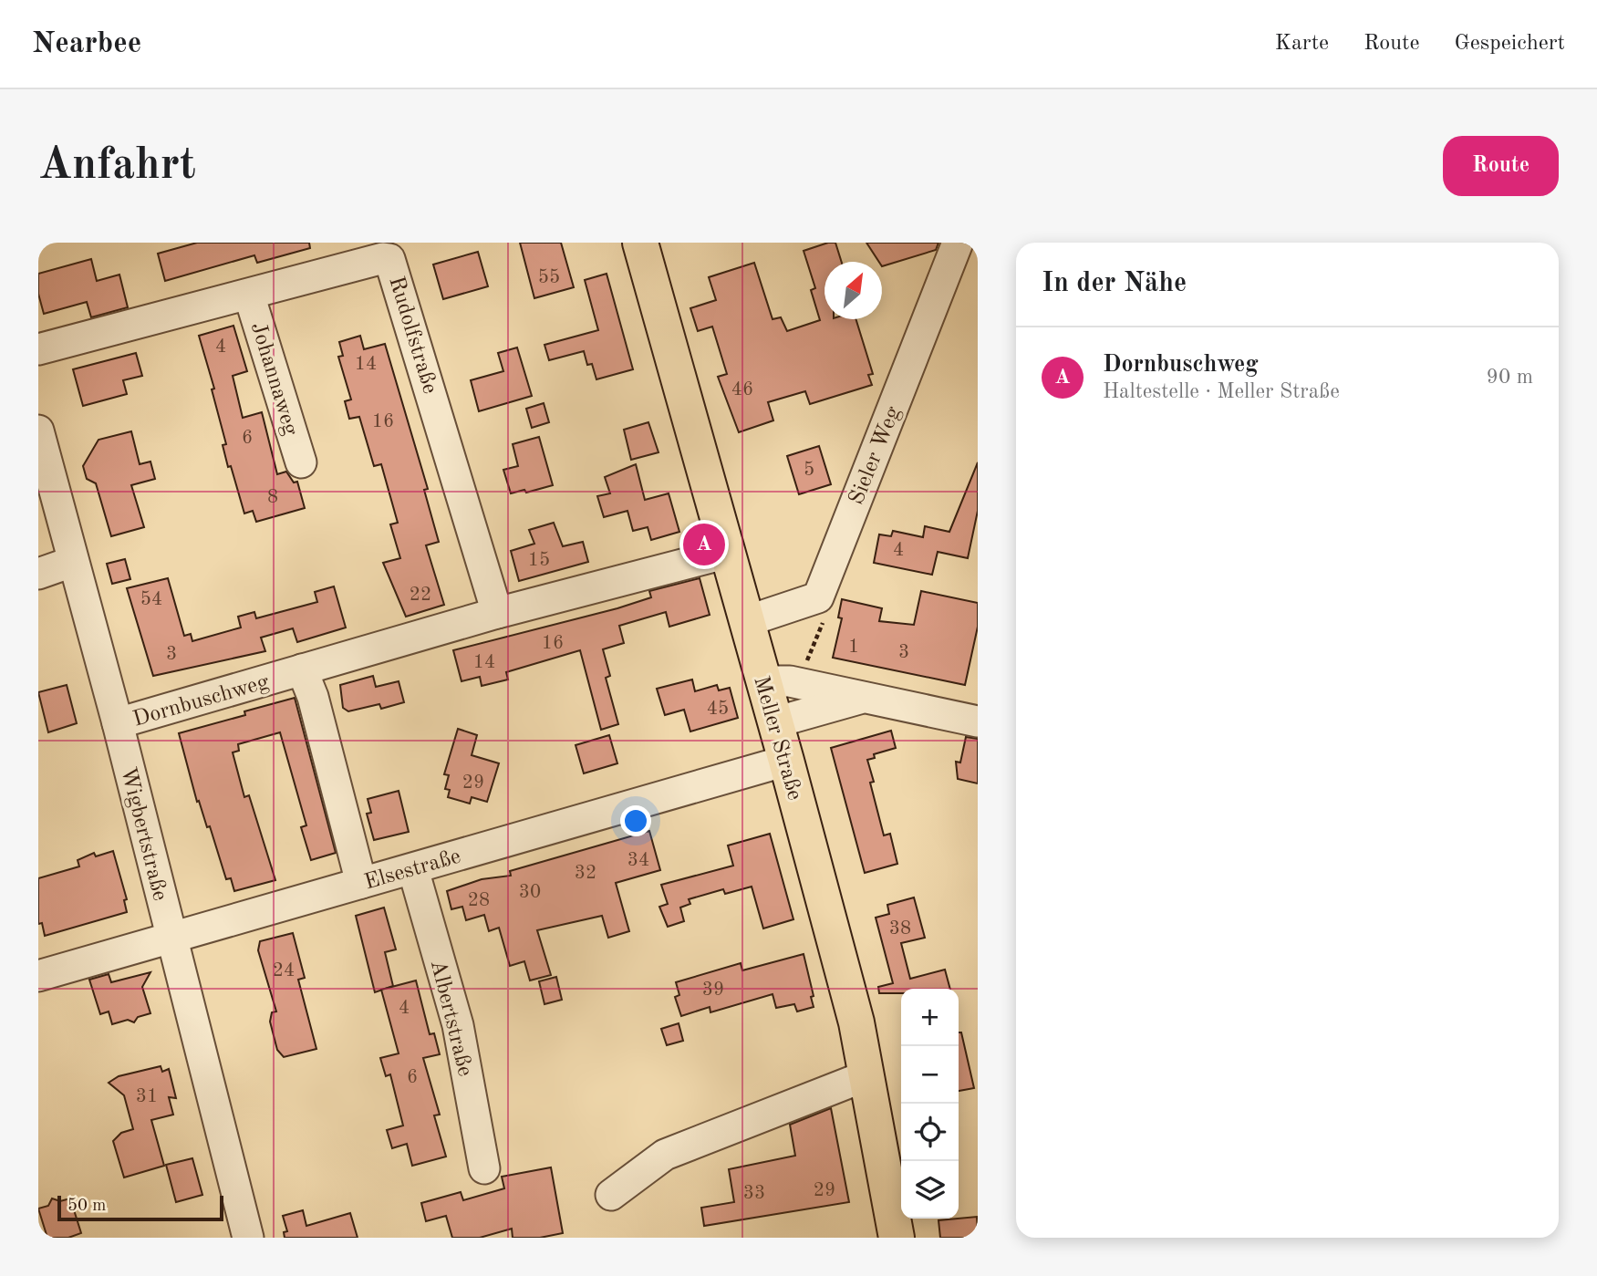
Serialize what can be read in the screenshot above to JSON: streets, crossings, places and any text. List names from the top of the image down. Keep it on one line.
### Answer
{"streets":{"main road":["Meller Straße"],"street":["Rudolfstraße","Johannaweg","Sieler Weg","Dornbuschweg","Wigbertstraße","Elsestraße","Albertstraße"]},"crossings":[["Rudolfstraße","Johannaweg"],["Rudolfstraße","Dornbuschweg"],["Dornbuschweg","Meller Straße"],["Dornbuschweg","Wigbertstraße"],["Meller Straße","Elsestraße"],["Wigbertstraße","Elsestraße"],["Elsestraße","Albertstraße"]],"house_numbers":["55","4","14","46","16","6","5","8","4","15","22","54","16","1","3","3","14","45","29","34","32","30","28","38","24","39","4","6","31","29","33"],"scale_bar":"50 m","north":"top right","page":{"header":"Nearbee","nav":["Karte","Route","Gespeichert"],"buttons":"Route","title":"Anfahrt","heading":"In der Nähe","list":[{"mark":"A","name":"Dornbuschweg","note":"Haltestelle · Meller Straße","value":"90 m"}],"pins":"A","map_buttons":["+","−"],"scale":"50 m"}}
